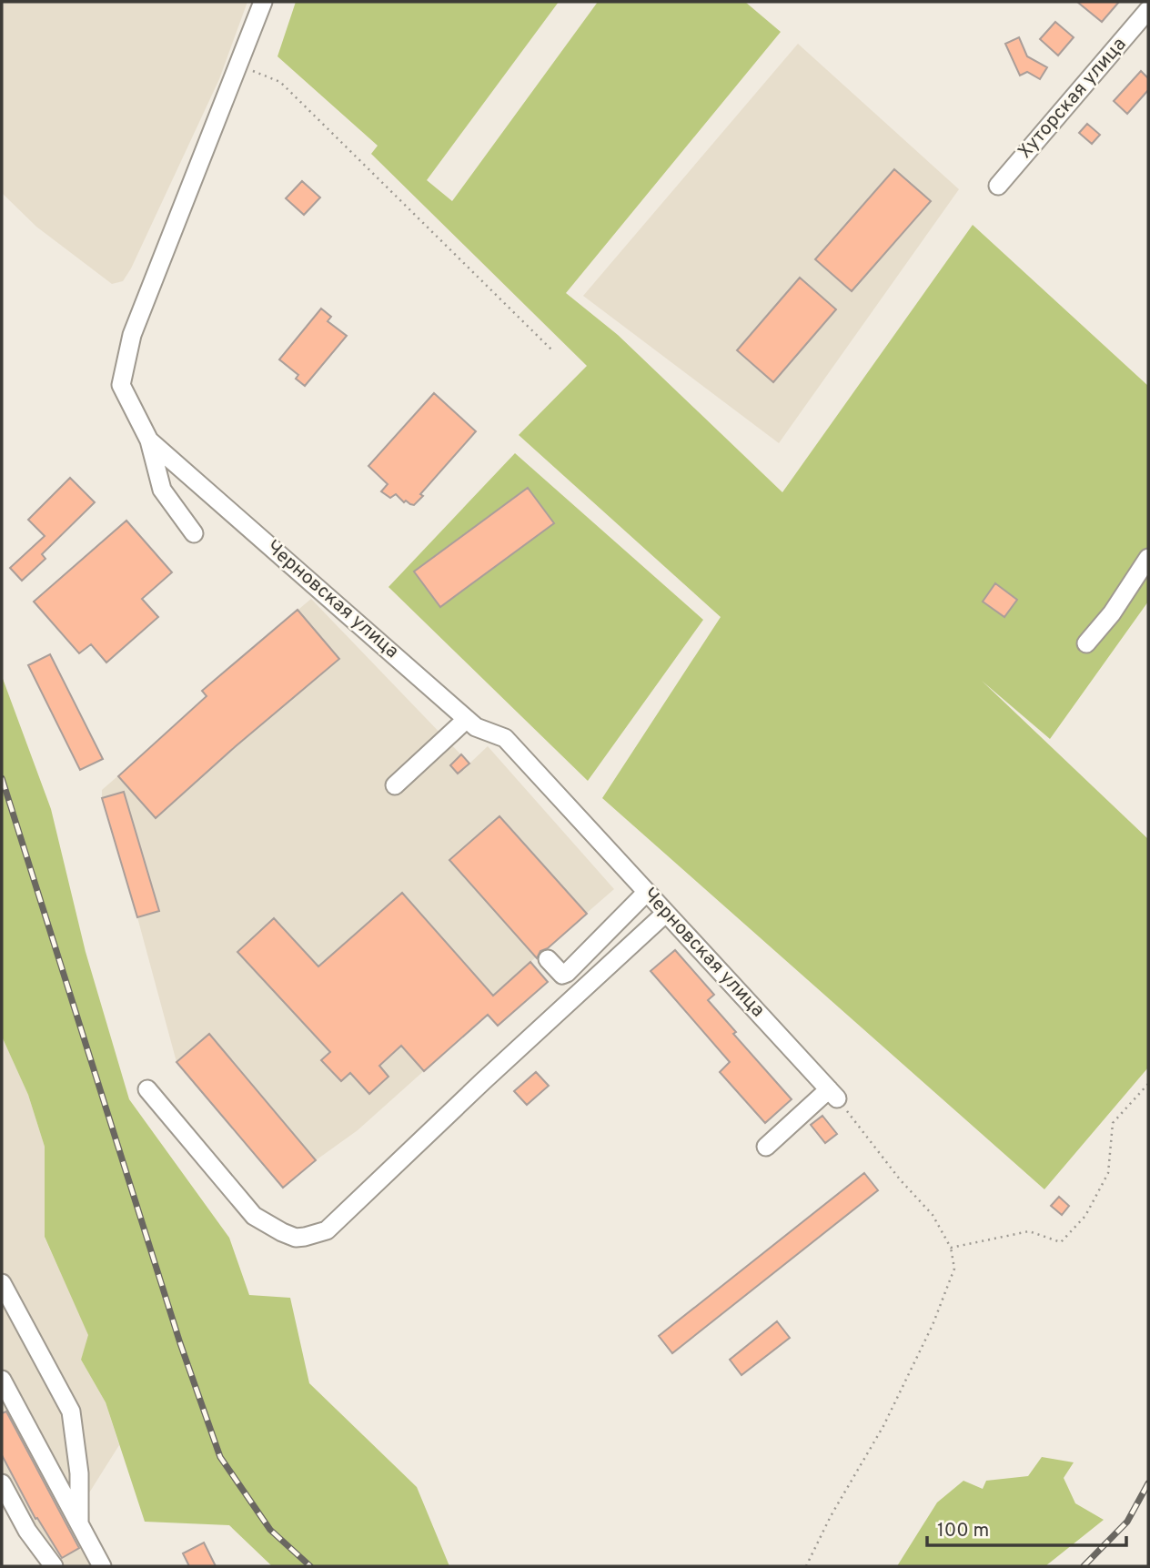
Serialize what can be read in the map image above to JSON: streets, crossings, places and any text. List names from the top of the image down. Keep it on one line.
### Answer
{"streets":{"street":["Хуторская улица","Черновская улица"]},"scale_bar":"100 m"}
